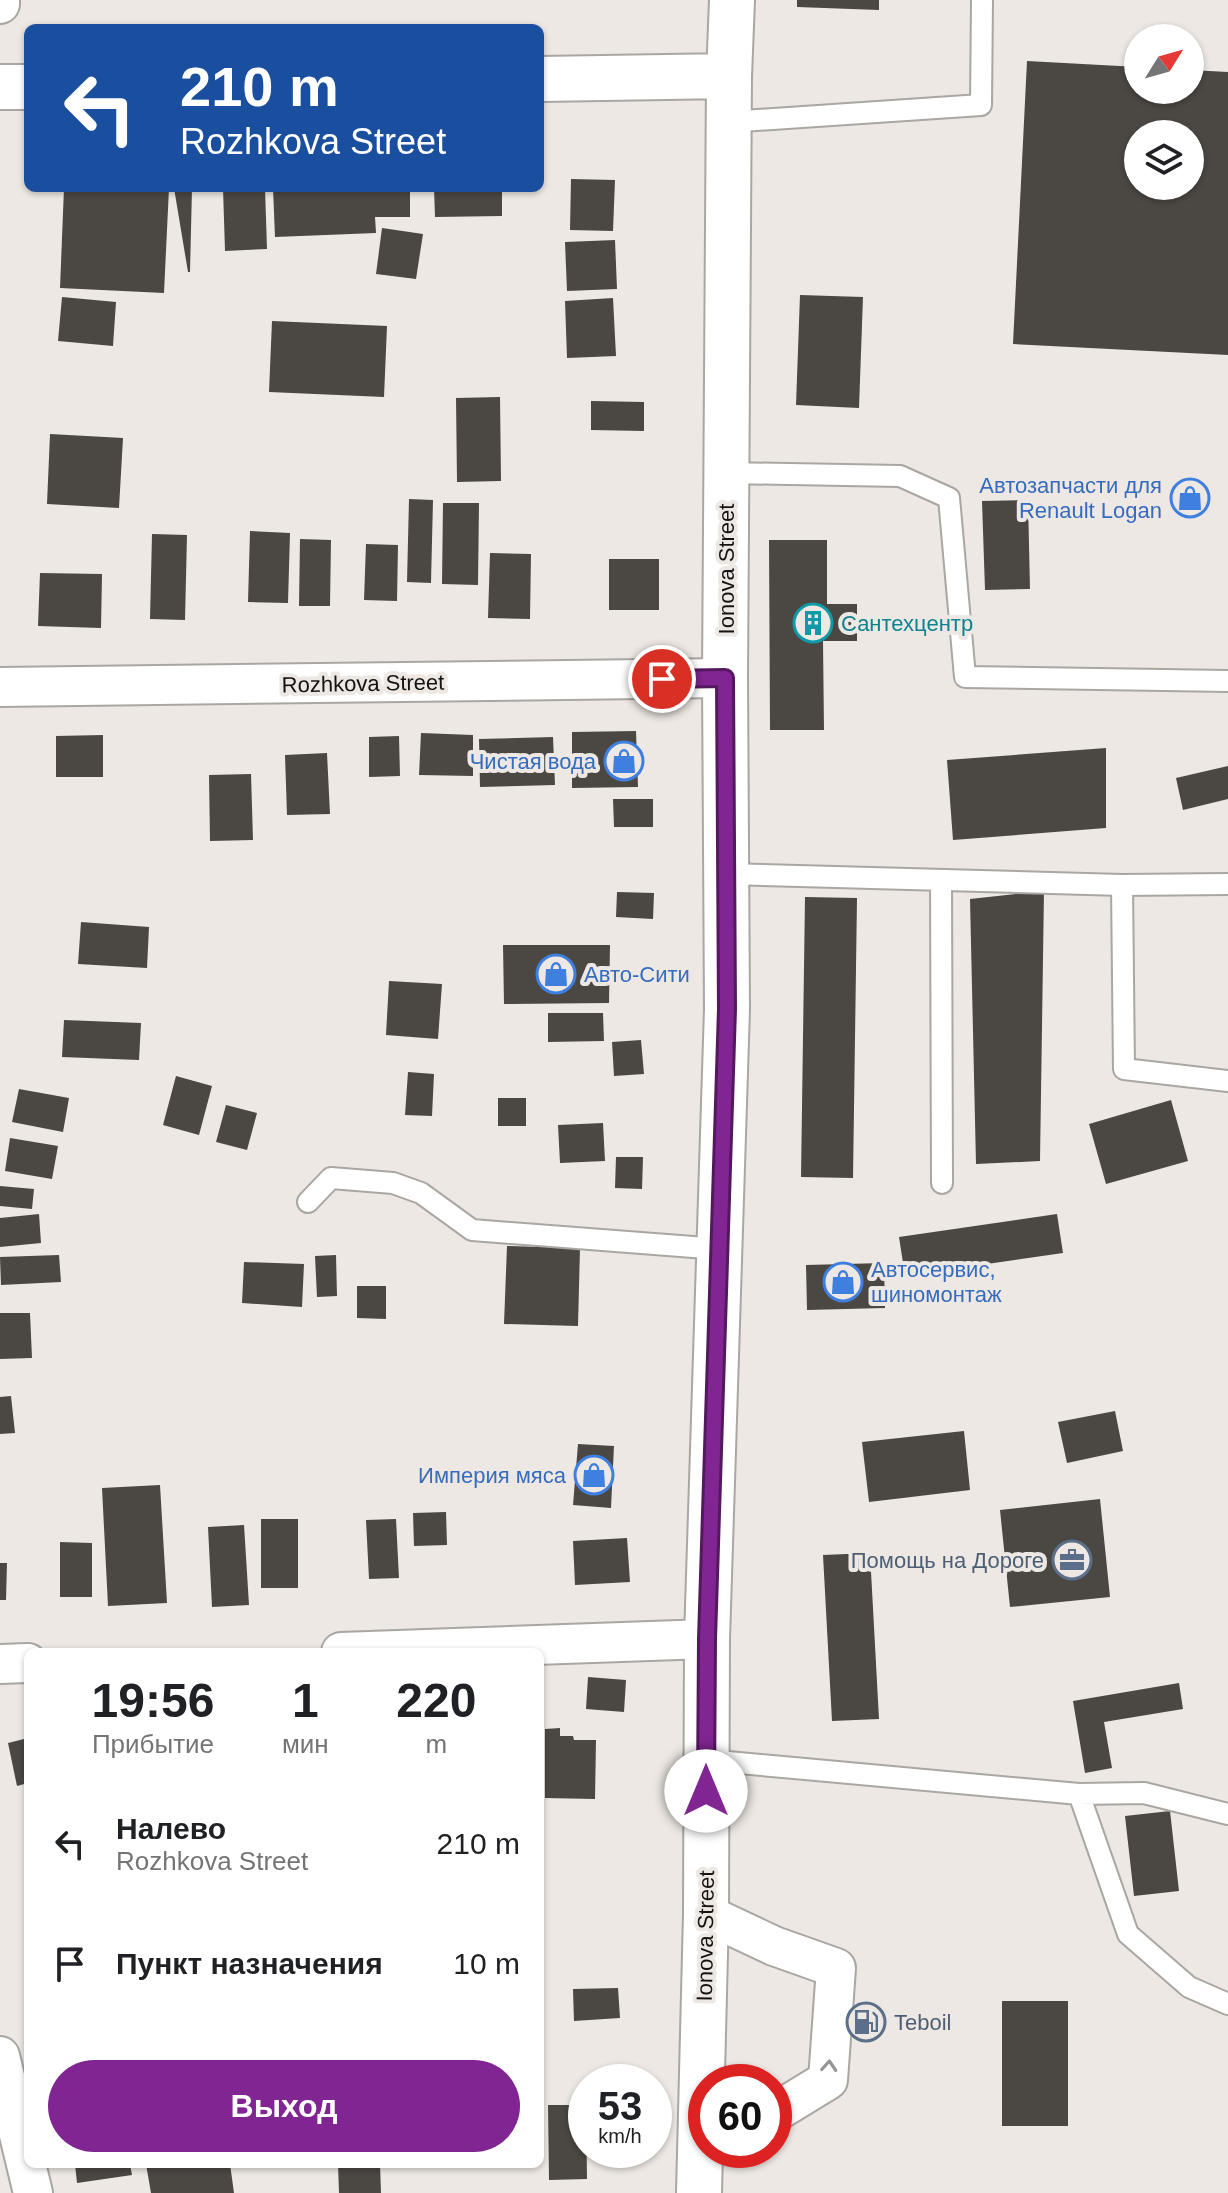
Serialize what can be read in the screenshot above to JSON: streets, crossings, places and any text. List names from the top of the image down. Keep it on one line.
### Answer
{"streets":{"main road":["Ionova Street"],"street":["Rozhkova Street"]},"crossings":[["Ionova Street","Rozhkova Street"]],"places":{"shop":["Автозапчасти для Renault Logan","Чистая вода","Авто-Сити","Автосервис, шиномонтаж","Империя мяса"],"building":["Сантехцентр"],"office":["Помощь на Дороге"],"fuel station":["Teboil"]},"north":"top right","page":{"turn":["210 m","Rozhkova Street"],"eta":["19:56","Прибытие","1","мин","220","m"],"list":[{"name":"Налево","note":"Rozhkova Street","value":"210 m"},{"name":"Пункт назначения","value":"10 m"}],"buttons":"Выход","speed":"53 km/h","limit":"60"}}
